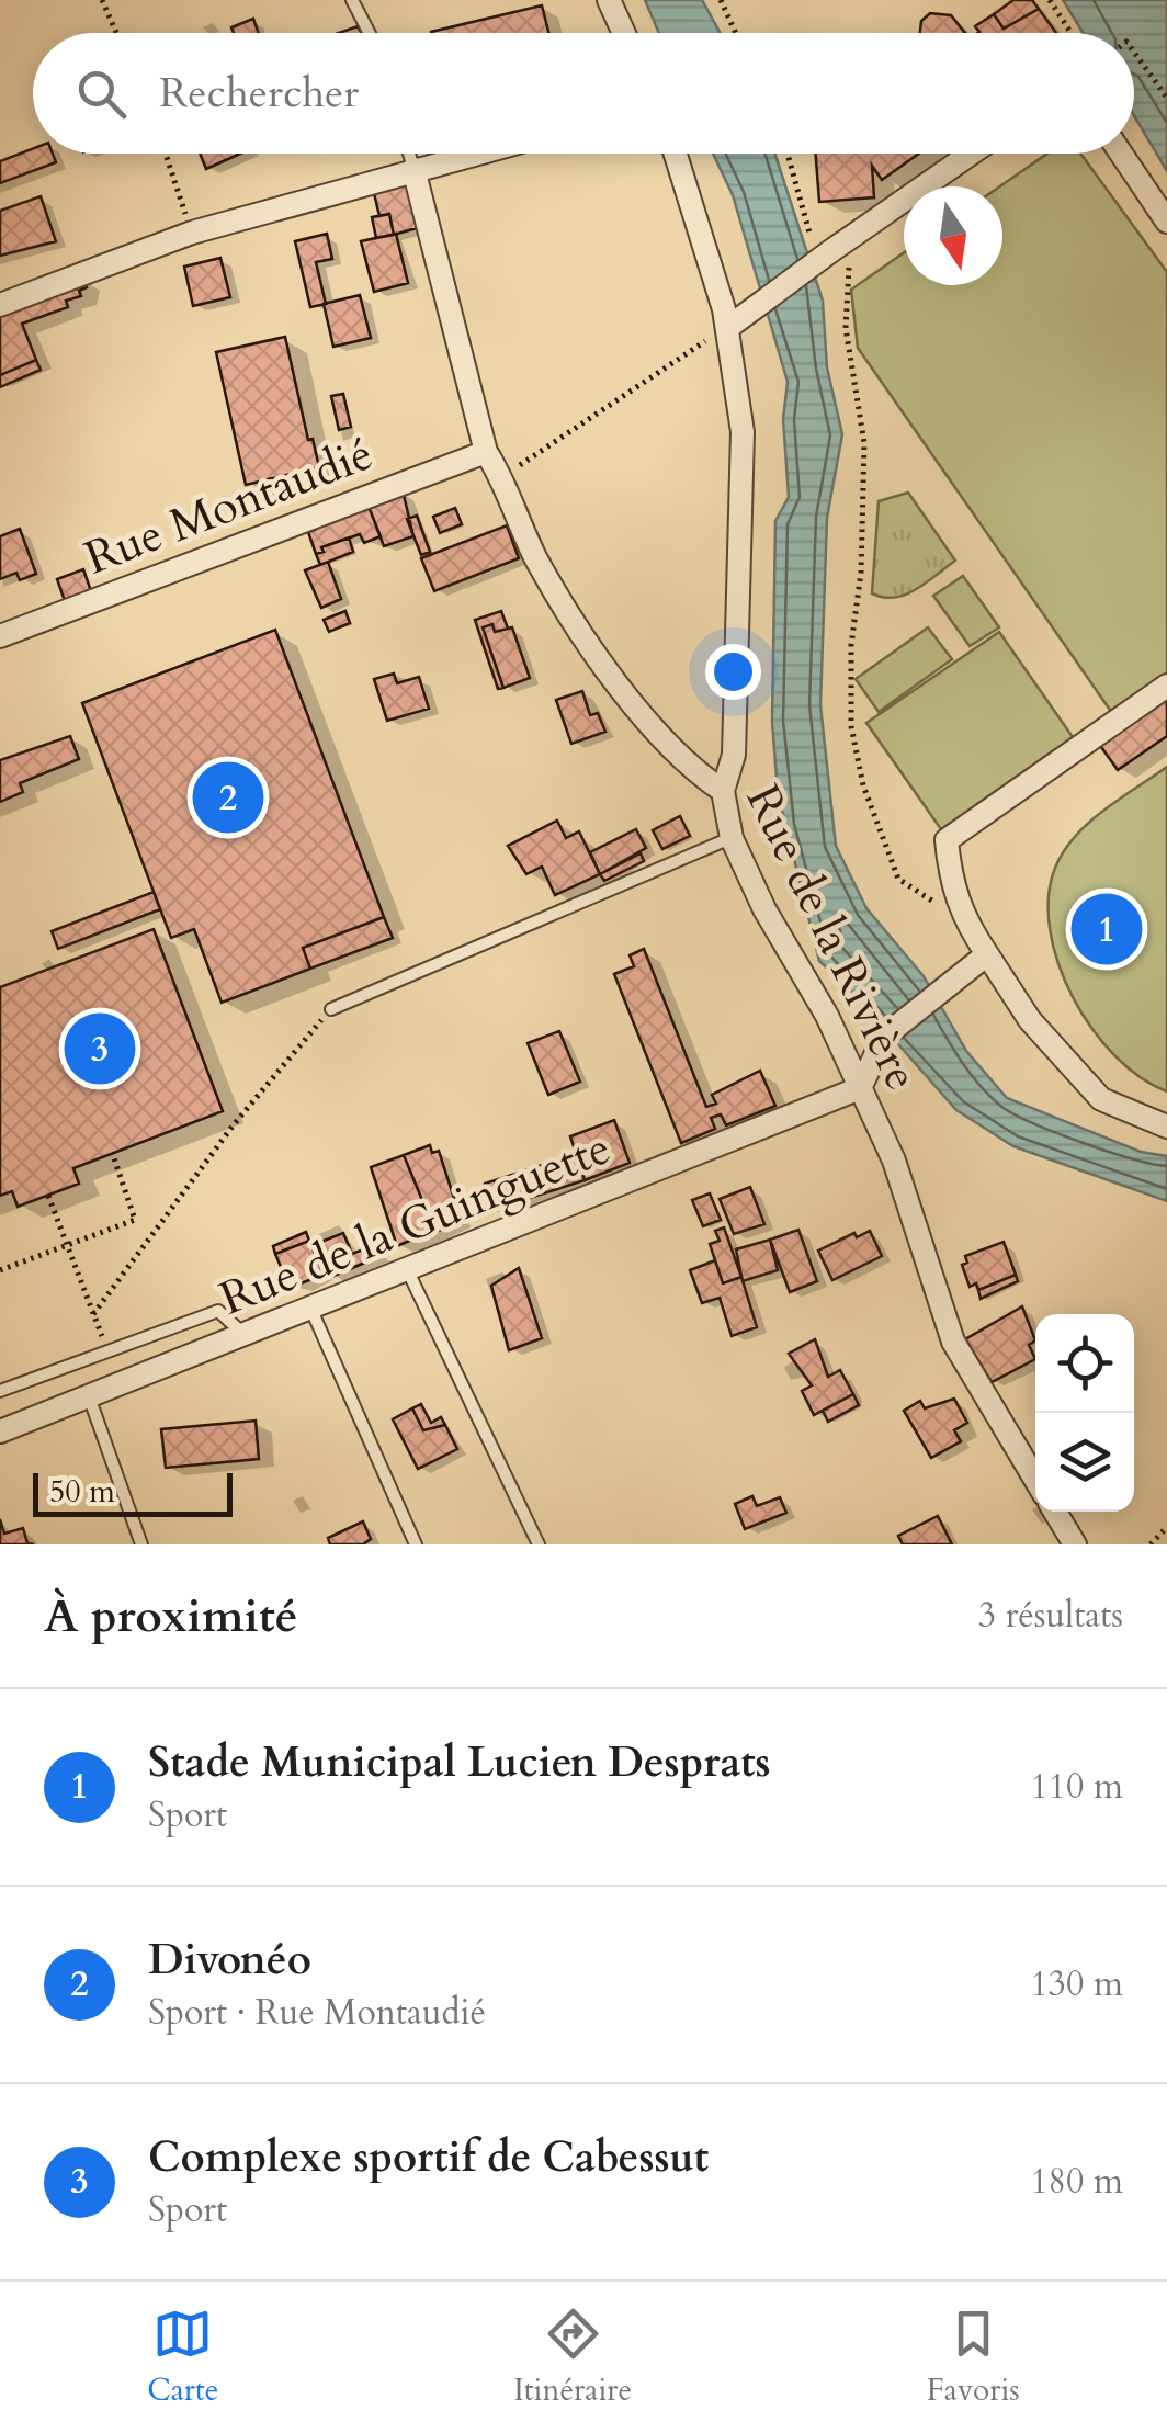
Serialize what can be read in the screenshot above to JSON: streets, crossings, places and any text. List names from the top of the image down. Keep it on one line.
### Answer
{"streets":{"street":["Rue Montaudié","Rue de la Rivière","Rue de la Guinguette"]},"crossings":[["Rue Montaudié","Rue de la Rivière"],["Rue de la Rivière","Rue de la Guinguette"]],"scale_bar":"50 m","north":"bottom","page":{"search":"Rechercher","pins":["2","1","3"],"scale":"50 m","heading":["À proximité","3 résultats"],"list":[{"mark":"1","name":"Stade Municipal Lucien Desprats","note":"Sport","value":"110 m"},{"mark":"2","name":"Divonéo","note":"Sport · Rue Montaudié","value":"130 m"},{"mark":"3","name":"Complexe sportif de Cabessut","note":"Sport","value":"180 m"}],"nav":["Carte","Itinéraire","Favoris"]}}
